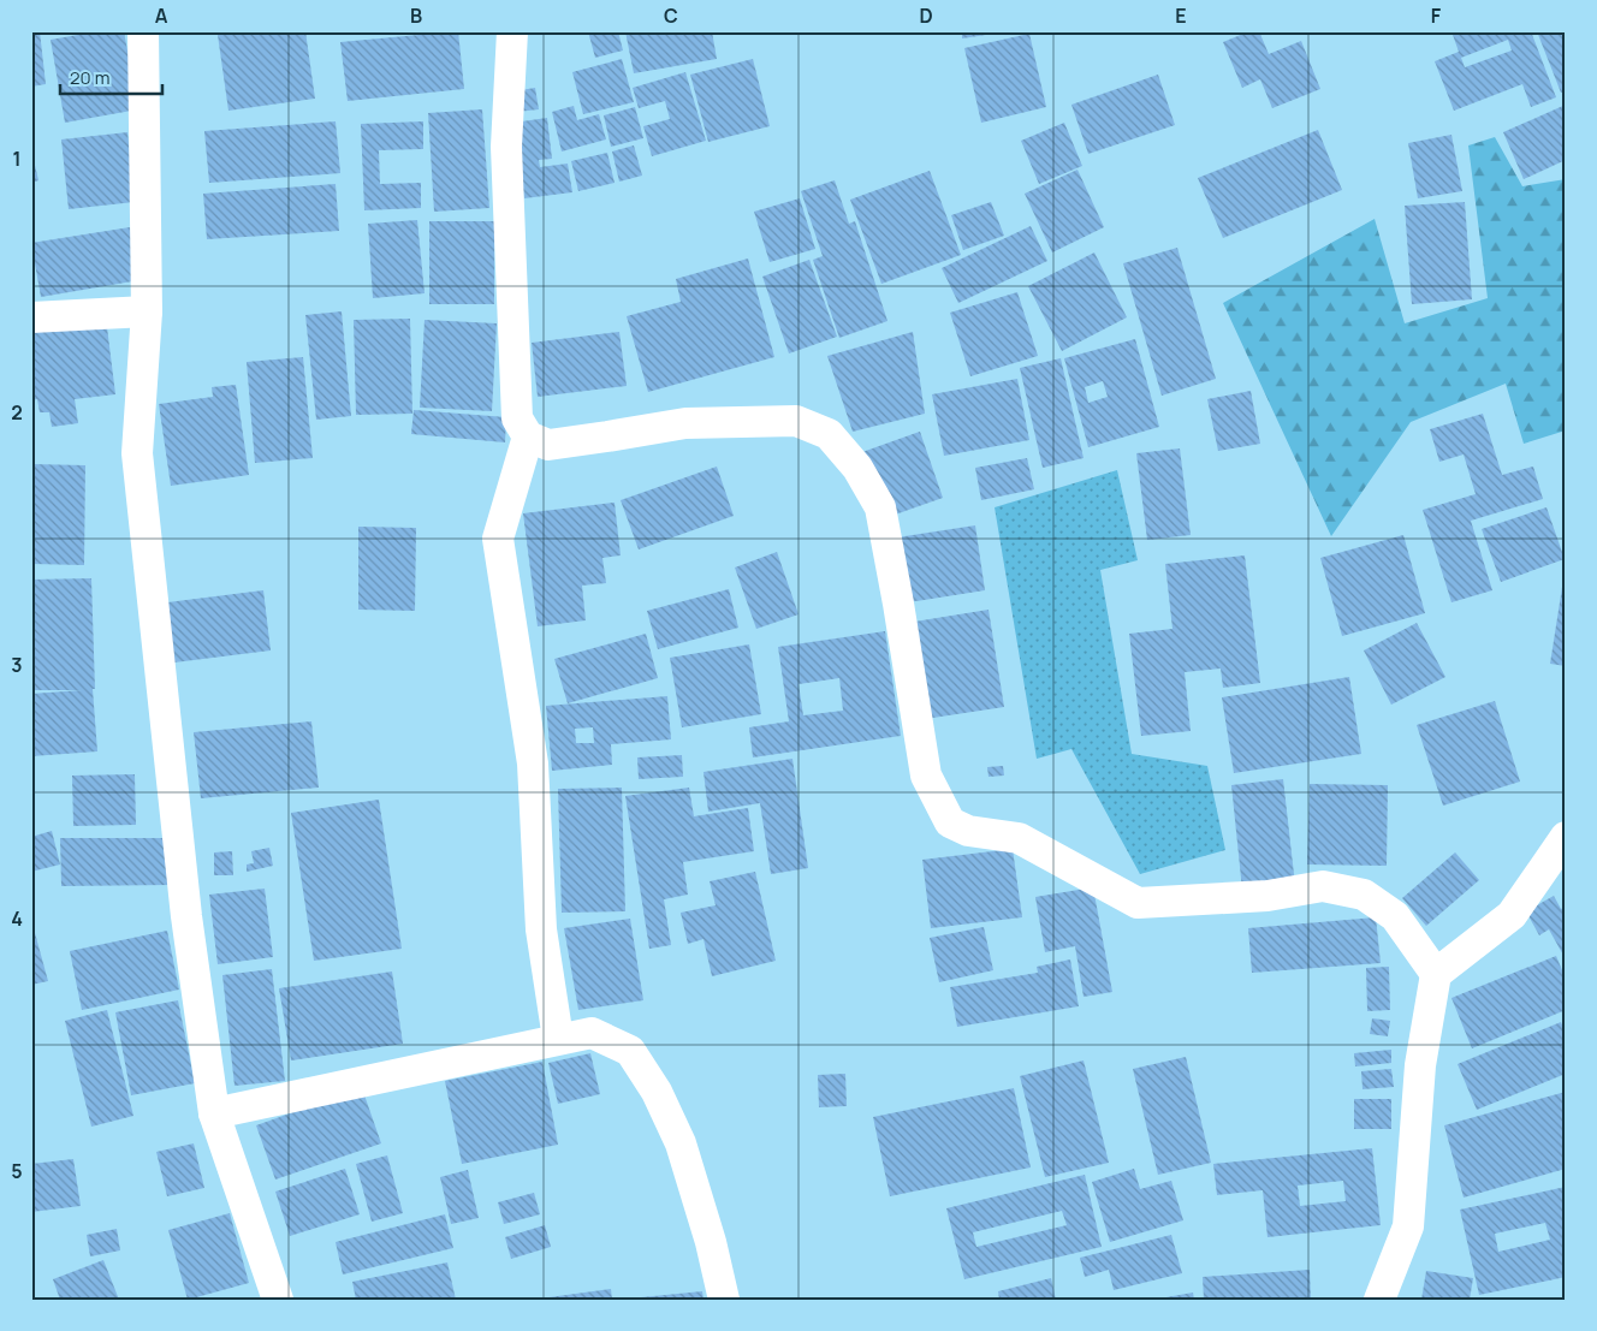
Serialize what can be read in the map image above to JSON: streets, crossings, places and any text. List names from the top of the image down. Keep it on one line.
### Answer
{"scale_bar":"20 m","grid":{"columns":["A","B","C","D","E","F"],"rows":["1","2","3","4","5"]}}
